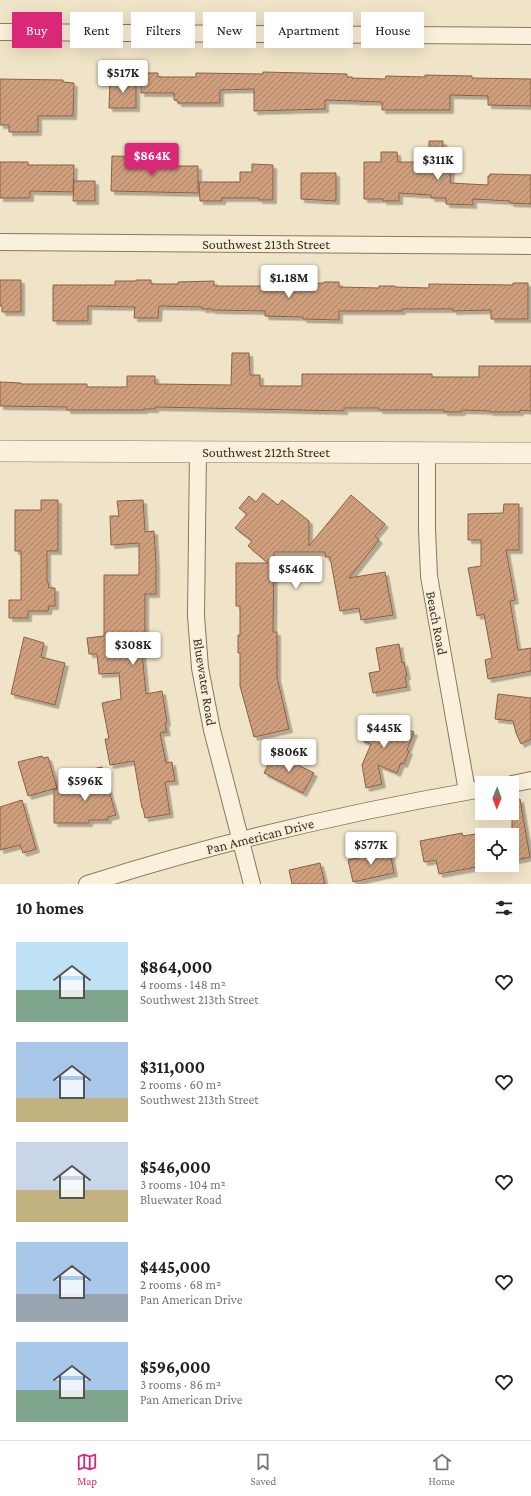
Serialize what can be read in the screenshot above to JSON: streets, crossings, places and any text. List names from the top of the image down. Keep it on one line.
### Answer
{"streets":{"street":["Southwest 213th Street","Southwest 212th Street","Beach Road","Bluewater Road","Pan American Drive"]},"crossings":[["Southwest 212th Street","Beach Road"],["Southwest 212th Street","Bluewater Road"],["Beach Road","Pan American Drive"],["Bluewater Road","Pan American Drive"]],"north":"bottom","page":{"chip":["Buy","Rent","Filters","New","Apartment","House"],"price":["$517K","$864K","$311K","$1.18M","$546K","$308K","$445K","$806K","$596K","$577K"],"heading":"10 homes","list":[{"name":"$864,000","note":"4 rooms · 148 m² · Southwest 213th Street"},{"name":"$311,000","note":"2 rooms · 60 m² · Southwest 213th Street"},{"name":"$546,000","note":"3 rooms · 104 m² · Bluewater Road"},{"name":"$445,000","note":"2 rooms · 68 m² · Pan American Drive"},{"name":"$596,000","note":"3 rooms · 86 m² · Pan American Drive"}],"tabs":["Map","Saved","Home"]}}
